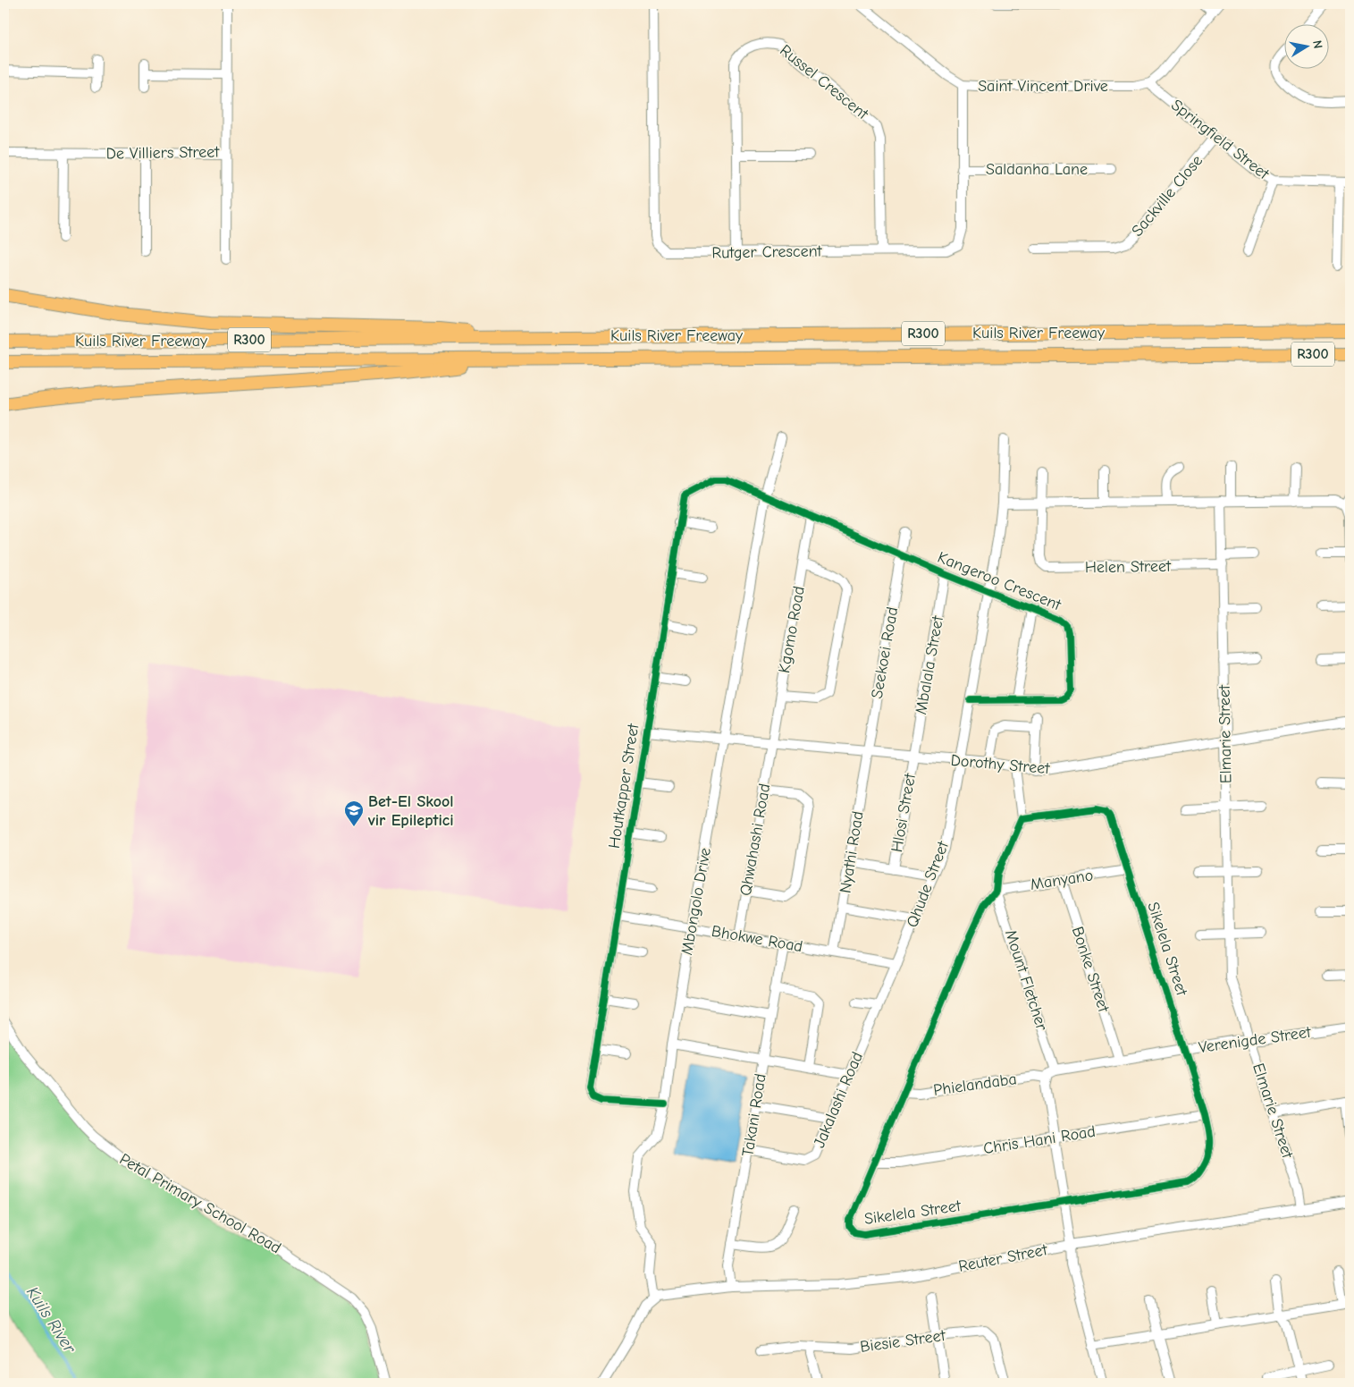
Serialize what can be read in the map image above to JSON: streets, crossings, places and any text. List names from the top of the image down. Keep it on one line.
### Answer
{"streets":{"highway":["Kuils River Freeway","R300"],"street":["Russel Crescent","Saint Vincent Drive","Springfield Street","De Villiers Street","Saldanha Lane","Sackville Close","Rutger Crescent","Helen Street","Kangeroo Crescent","Kgomo Road","Seekoei Road","Mbalala Street","Elmarie Street","Dorothy Street","Houtkapper Street","Hlosi Street","Qhwahashi Road","Nyathi Road","Manyano","Qhude Street","Mbongolo Drive","Bhokwe Road","Sikelela Street","Bonke Street","Mount Fletcher","Verenigde Street","Phielandaba","Jakalashi Road","Takani Road","Chris Hani Road","Petal Primary School Road","Reuter Street","Biesie Street"]},"crossings":[["Russel Crescent","Rutger Crescent"],["Saint Vincent Drive","Springfield Street"],["Saint Vincent Drive","Rutger Crescent"],["Springfield Street","Sackville Close"],["Saldanha Lane","Rutger Crescent"],["Helen Street","Elmarie Street"],["Kangeroo Crescent","Kgomo Road"],["Kangeroo Crescent","Seekoei Road"],["Kangeroo Crescent","Mbalala Street"],["Kangeroo Crescent","Houtkapper Street"],["Kangeroo Crescent","Qhude Street"],["Kangeroo Crescent","Mbongolo Drive"],["Kgomo Road","Dorothy Street"],["Kgomo Road","Qhwahashi Road"],["Seekoei Road","Dorothy Street"],["Seekoei Road","Nyathi Road"],["Mbalala Street","Dorothy Street"],["Mbalala Street","Hlosi Street"],["Elmarie Street","Dorothy Street"],["Elmarie Street","Verenigde Street"],["Elmarie Street","Reuter Street"],["Dorothy Street","Houtkapper Street"],["Dorothy Street","Hlosi Street"],["Dorothy Street","Qhwahashi Road"],["Dorothy Street","Nyathi Road"],["Dorothy Street","Qhude Street"],["Dorothy Street","Mbongolo Drive"],["Houtkapper Street","Mbongolo Drive"],["Houtkapper Street","Bhokwe Road"],["Qhwahashi Road","Bhokwe Road"],["Nyathi Road","Bhokwe Road"],["Manyano","Sikelela Street"],["Manyano","Bonke Street"],["Manyano","Mount Fletcher"],["Qhude Street","Bhokwe Road"],["Qhude Street","Jakalashi Road"],["Mbongolo Drive","Bhokwe Road"],["Mbongolo Drive","Reuter Street"],["Bhokwe Road","Jakalashi Road"],["Bhokwe Road","Takani Road"],["Sikelela Street","Mount Fletcher"],["Sikelela Street","Verenigde Street"],["Sikelela Street","Phielandaba"],["Sikelela Street","Chris Hani Road"],["Bonke Street","Verenigde Street"],["Mount Fletcher","Verenigde Street"],["Jakalashi Road","Takani Road"],["Takani Road","Reuter Street"]],"water":["Kuils River"],"places":{"school or university":["Bet-El Skool vir Epileptici"]},"north":"right"}
